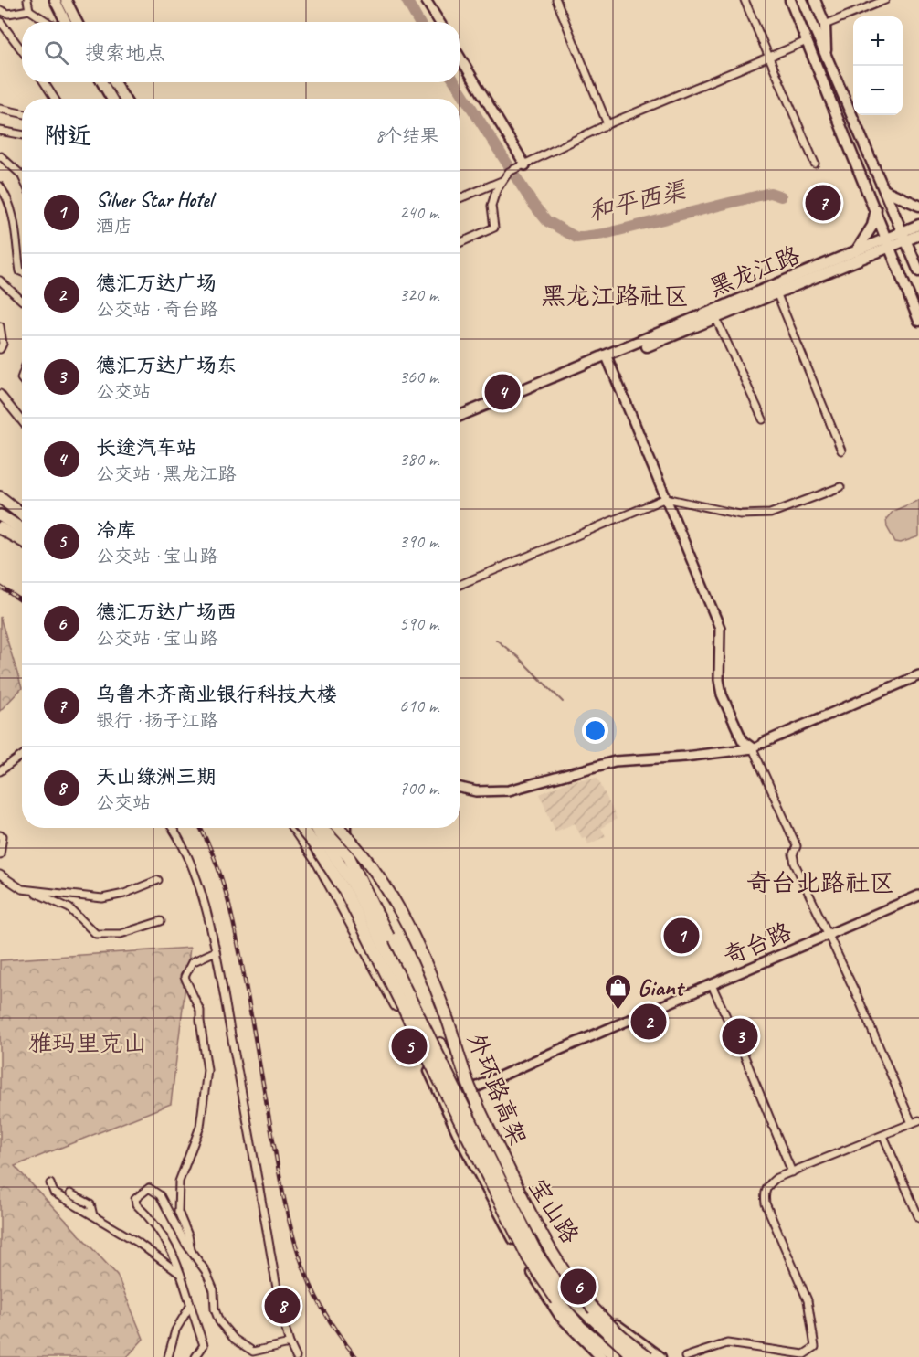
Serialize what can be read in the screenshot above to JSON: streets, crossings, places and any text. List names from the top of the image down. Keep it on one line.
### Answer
{"streets":{"highway":["外环路高架"],"main road":["黑龙江路","宝山路"],"street":["奇台路"]},"crossings":[["奇台路","宝山路"]],"districts":["黑龙江路社区","奇台北路社区"],"water":["和平西渠"],"parks":["雅玛里克山"],"places":{"shop":["Giant"]},"page":{"map_buttons":["+","−"],"search":"搜索地点","heading":["附近","8个结果"],"list":[{"mark":"1","name":"Silver Star Hotel","note":"酒店","value":"240 m"},{"mark":"2","name":"德汇万达广场","note":"公交站 · 奇台路","value":"320 m"},{"mark":"3","name":"德汇万达广场东","note":"公交站","value":"360 m"},{"mark":"4","name":"长途汽车站","note":"公交站 · 黑龙江路","value":"380 m"},{"mark":"5","name":"冷库","note":"公交站 · 宝山路","value":"390 m"},{"mark":"6","name":"德汇万达广场西","note":"公交站 · 宝山路","value":"590 m"},{"mark":"7","name":"乌鲁木齐商业银行科技大楼","note":"银行 · 扬子江路","value":"610 m"},{"mark":"8","name":"天山绿洲三期","note":"公交站","value":"700 m"}],"pins":["7","4","1","2","3","5","6","8"]}}
